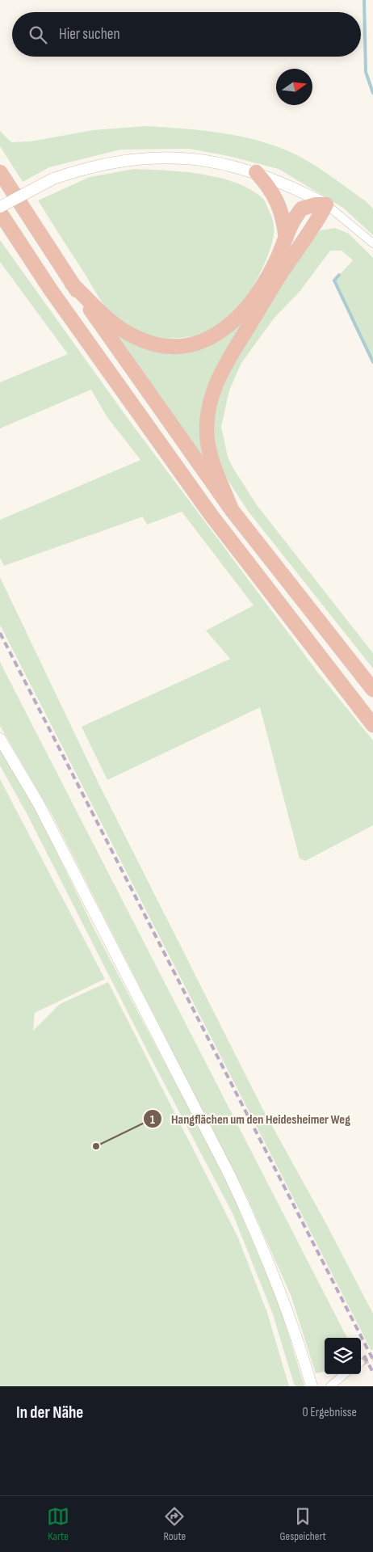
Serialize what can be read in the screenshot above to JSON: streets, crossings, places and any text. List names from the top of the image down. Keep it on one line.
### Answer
{"places":["Hangflächen um den Heidesheimer Weg"],"north":"right","page":{"search":"Hier suchen","heading":["In der Nähe","0 Ergebnisse"],"nav":["Karte","Route","Gespeichert"]}}
